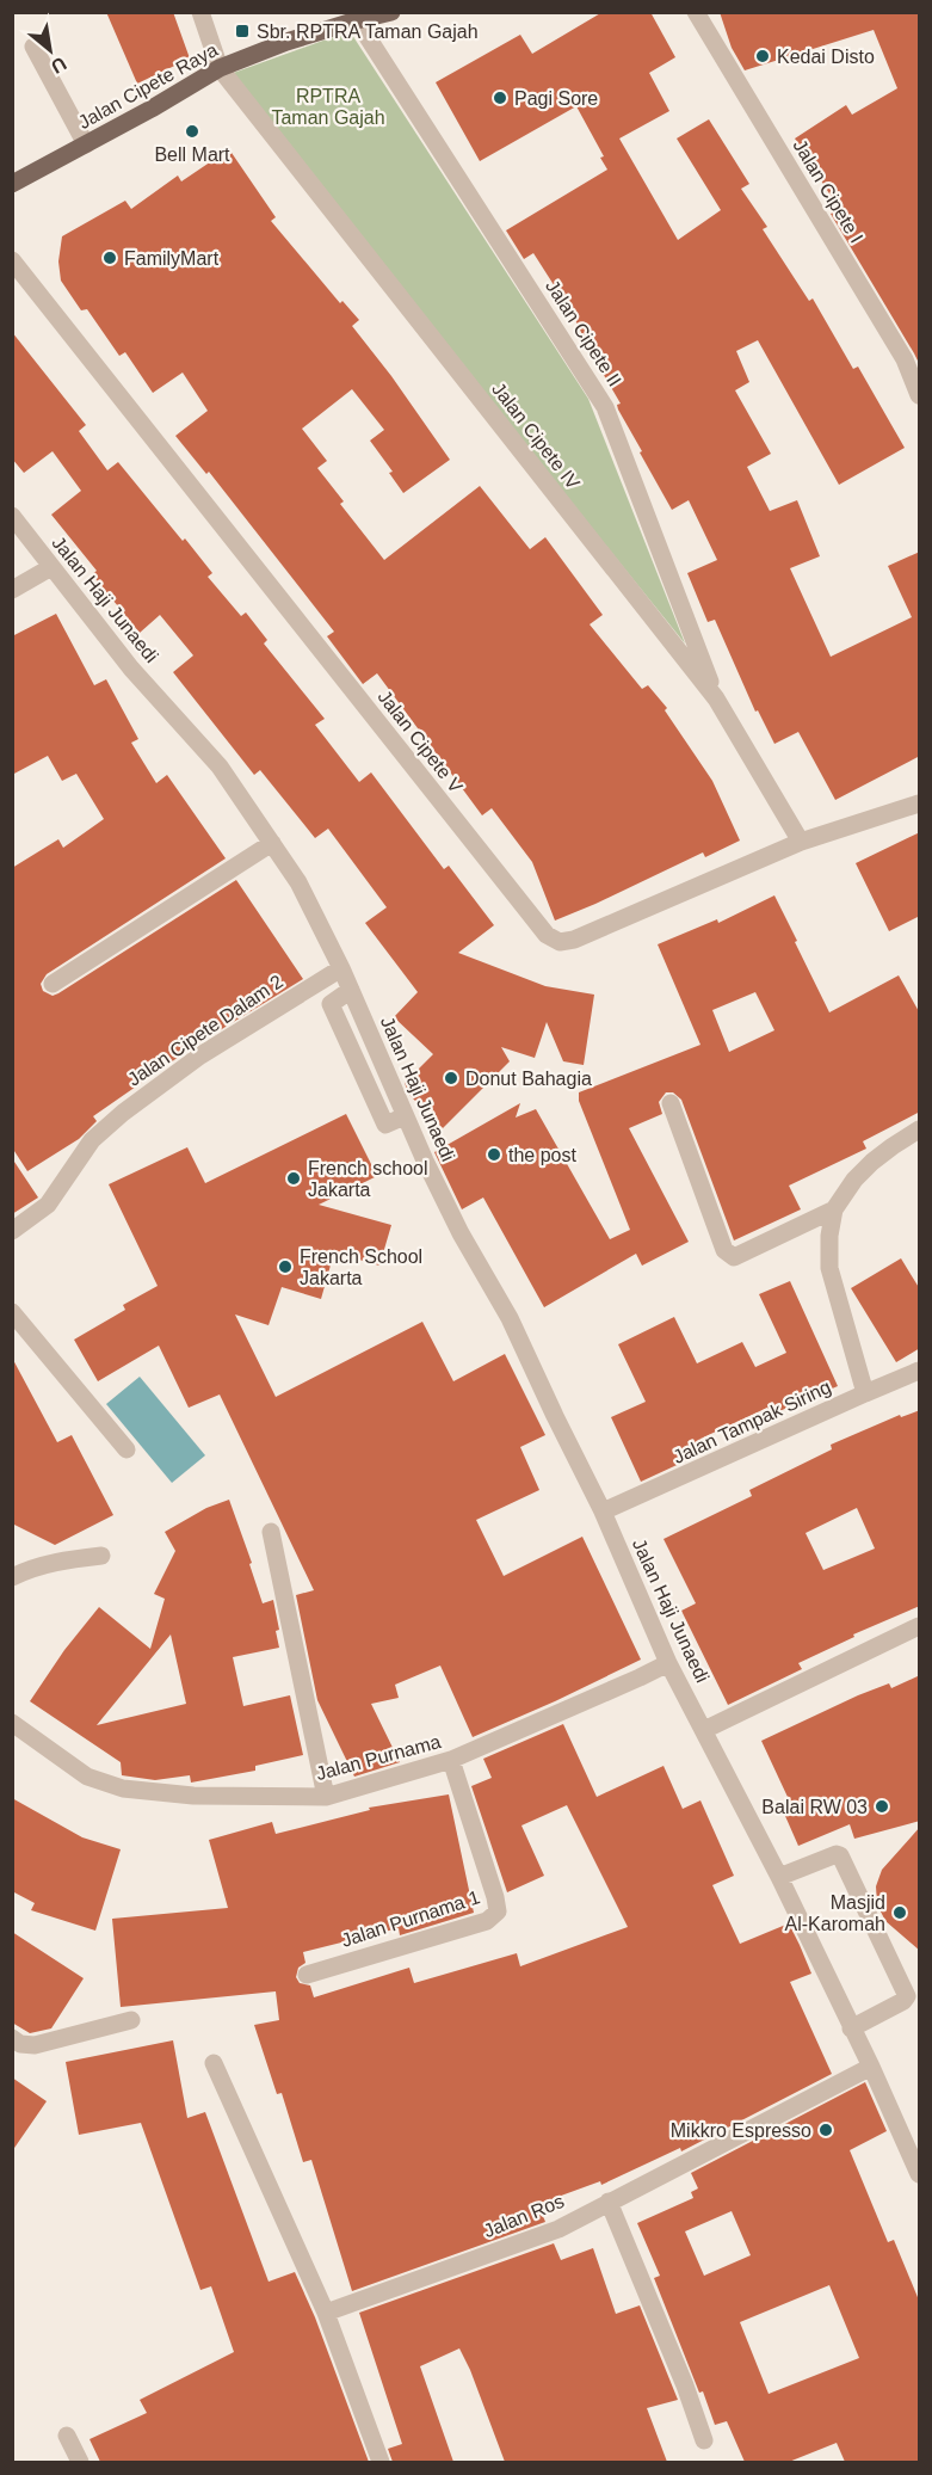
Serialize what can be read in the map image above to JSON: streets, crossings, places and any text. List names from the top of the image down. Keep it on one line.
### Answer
{"streets":{"main road":["Jalan Cipete Raya"],"street":["Jalan Cipete I","Jalan Cipete II","Jalan Cipete IV","Jalan Haji Junaedi","Jalan Cipete V","Jalan Cipete Dalam 2","Jalan Tampak Siring","Jalan Purnama","Jalan Purnama 1","Jalan Ros"]},"crossings":[["Jalan Cipete Raya","Jalan Cipete II"],["Jalan Cipete Raya","Jalan Cipete IV"],["Jalan Cipete II","Jalan Cipete IV"],["Jalan Cipete IV","Jalan Cipete V"],["Jalan Haji Junaedi","Jalan Cipete Dalam 2"],["Jalan Haji Junaedi","Jalan Tampak Siring"],["Jalan Haji Junaedi","Jalan Purnama"],["Jalan Haji Junaedi","Jalan Ros"],["Jalan Purnama","Jalan Purnama 1"]],"parks":["RPTRA Taman Gajah"],"places":{"transit":["Sbr. RPTRA Taman Gajah"],"other":["Kedai Disto","Pagi Sore","Bell Mart","FamilyMart","Donut Bahagia","the post","French school Jakarta","French School Jakarta","Balai RW 03","Masjid Al-Karomah","Mikkro Espresso"]},"north":"bottom right"}
